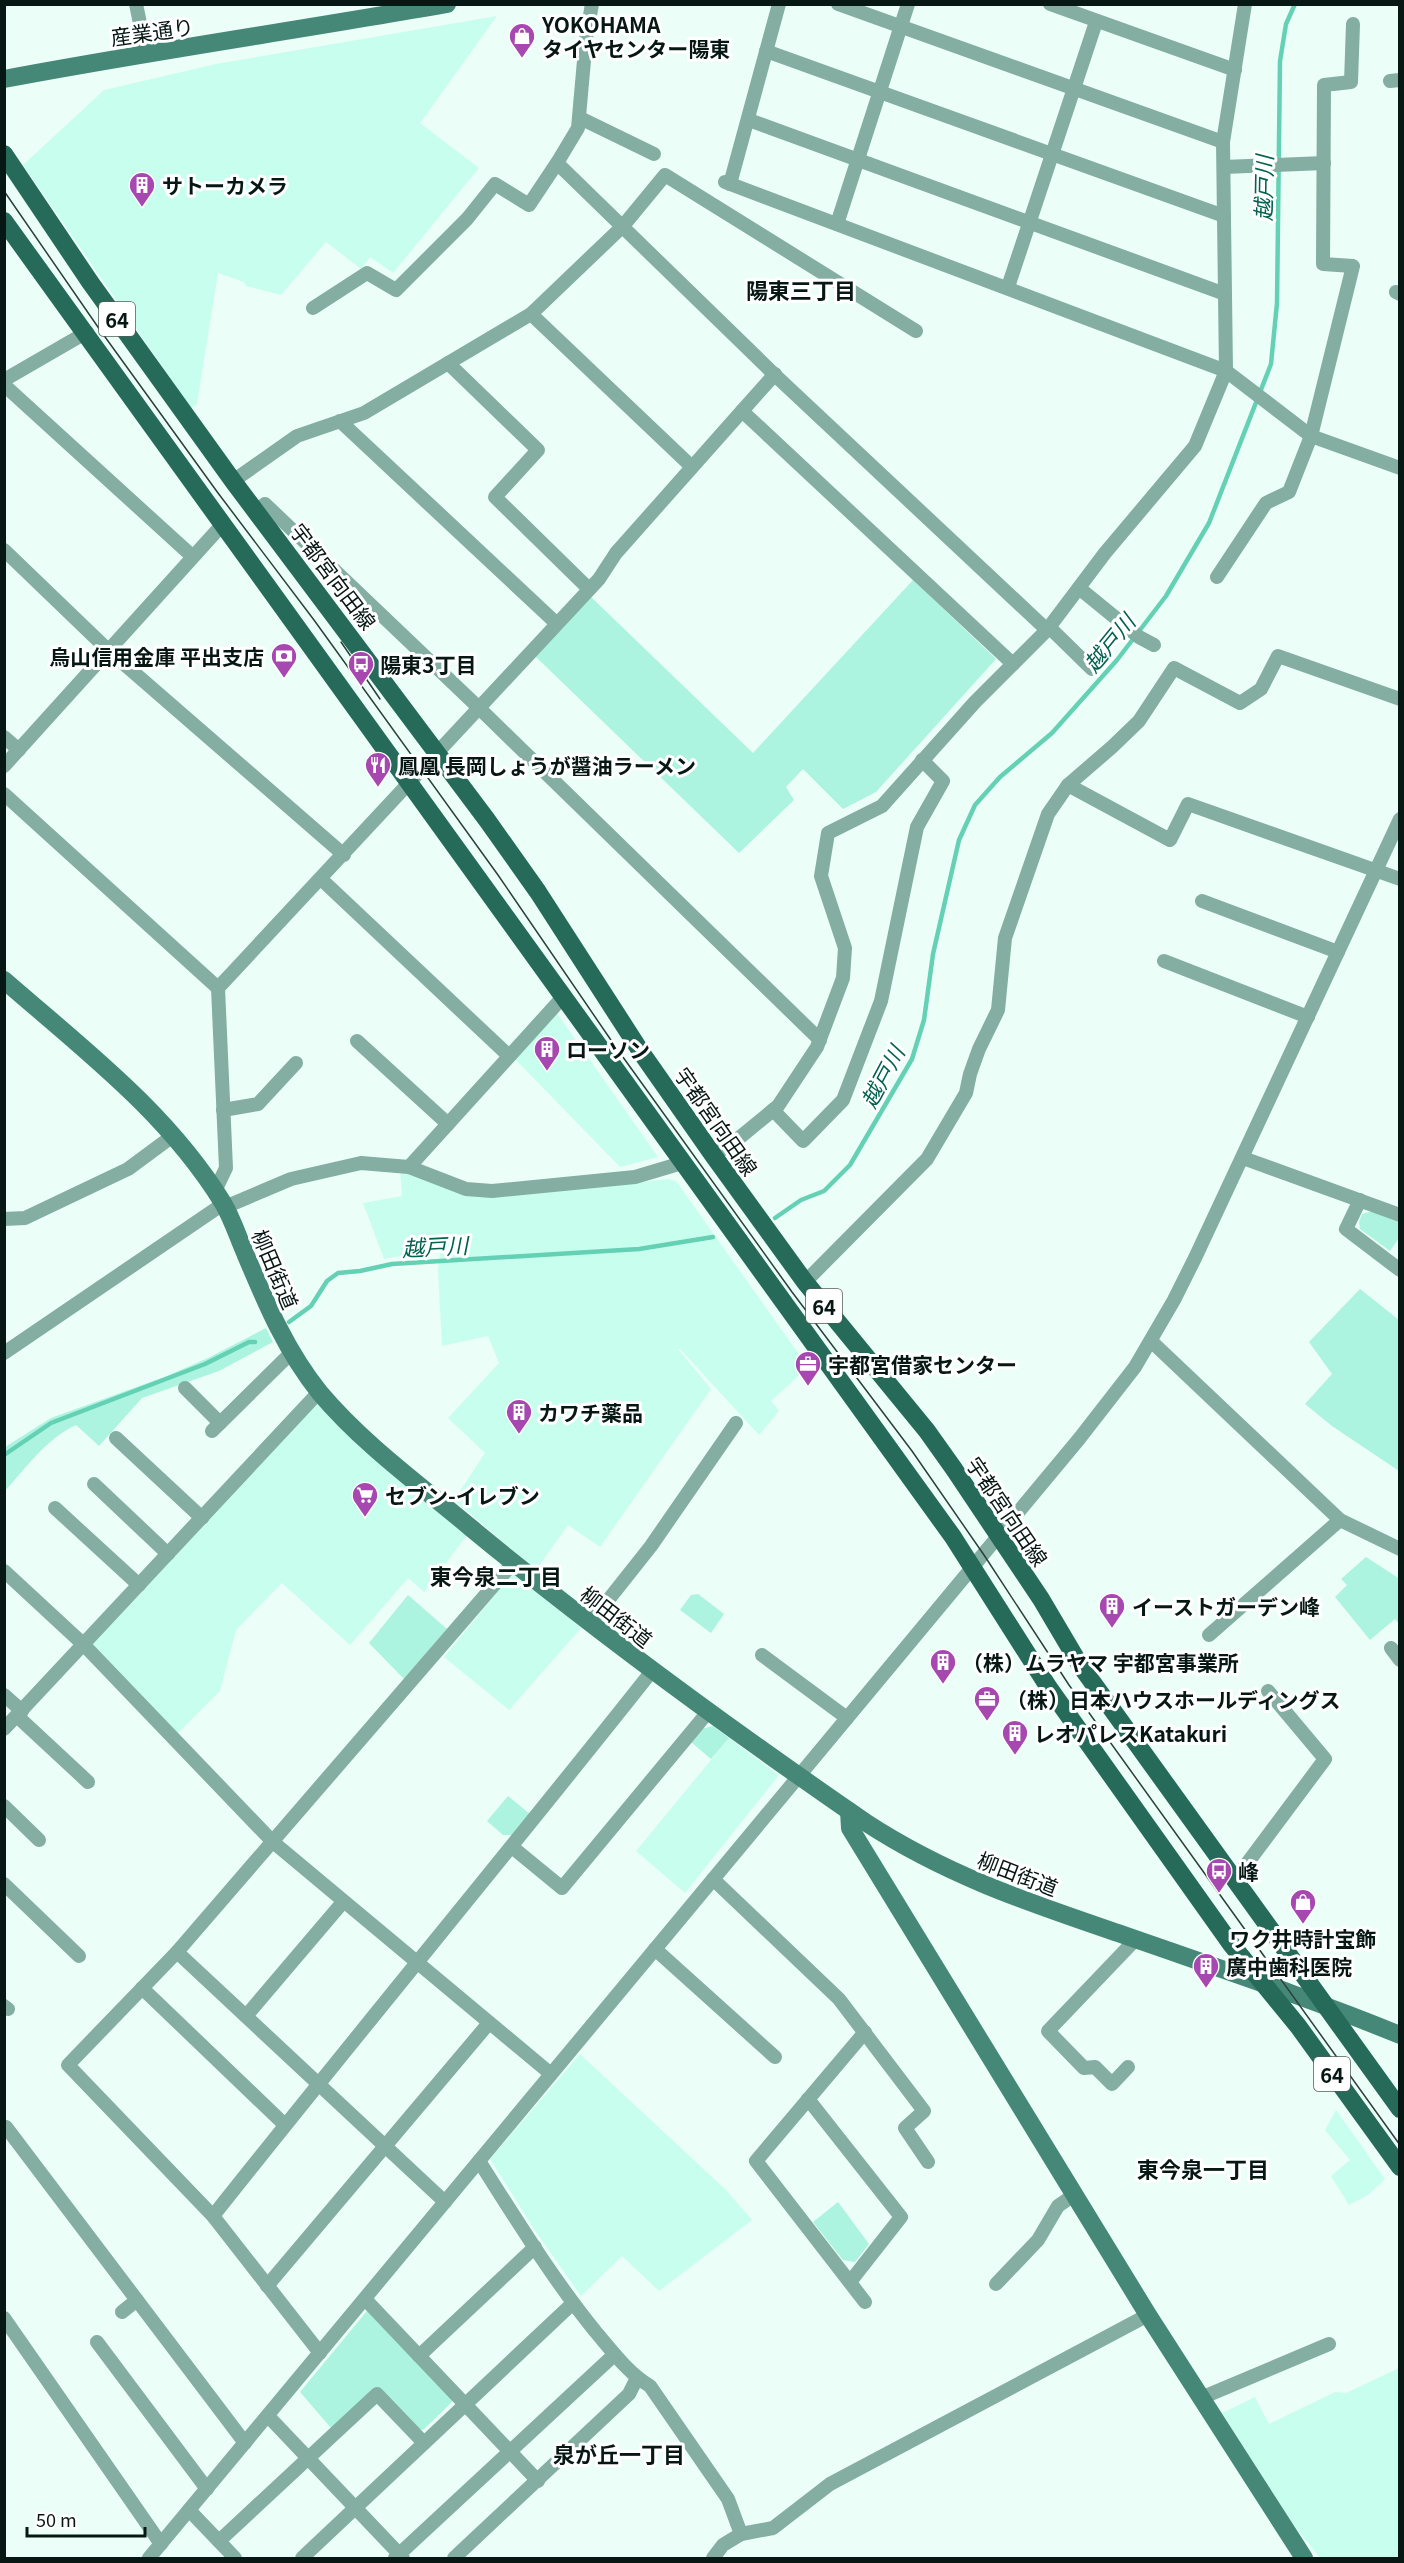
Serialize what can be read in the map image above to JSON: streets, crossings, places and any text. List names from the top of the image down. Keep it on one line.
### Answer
{"streets":{"main road":["64","宇都宮向田線"],"street":["産業通り","柳田街道"]},"crossings":[["64","柳田街道"],["宇都宮向田線","柳田街道"]],"districts":["陽東三丁目","東今泉二丁目","東今泉一丁目","泉が丘一丁目"],"water":["越戸川"],"places":{"shop":["YOKOHAMA タイヤセンター陽東","ワク井時計宝飾"],"building":["サトーカメラ","ローソン","カワチ薬品","イーストガーデン峰","（株）ムラヤマ 宇都宮事業所","レオパレスKatakuri","廣中歯科医院"],"bank":["烏山信用金庫 平出支店"],"bus stop":["陽東3丁目","峰"],"restaurant":["鳳凰 長岡しょうが醤油ラーメン"],"office":["宇都宮借家センター","（株）日本ハウスホールディングス"],"supermarket":["セブン-イレブン"]},"scale_bar":"50 m"}
